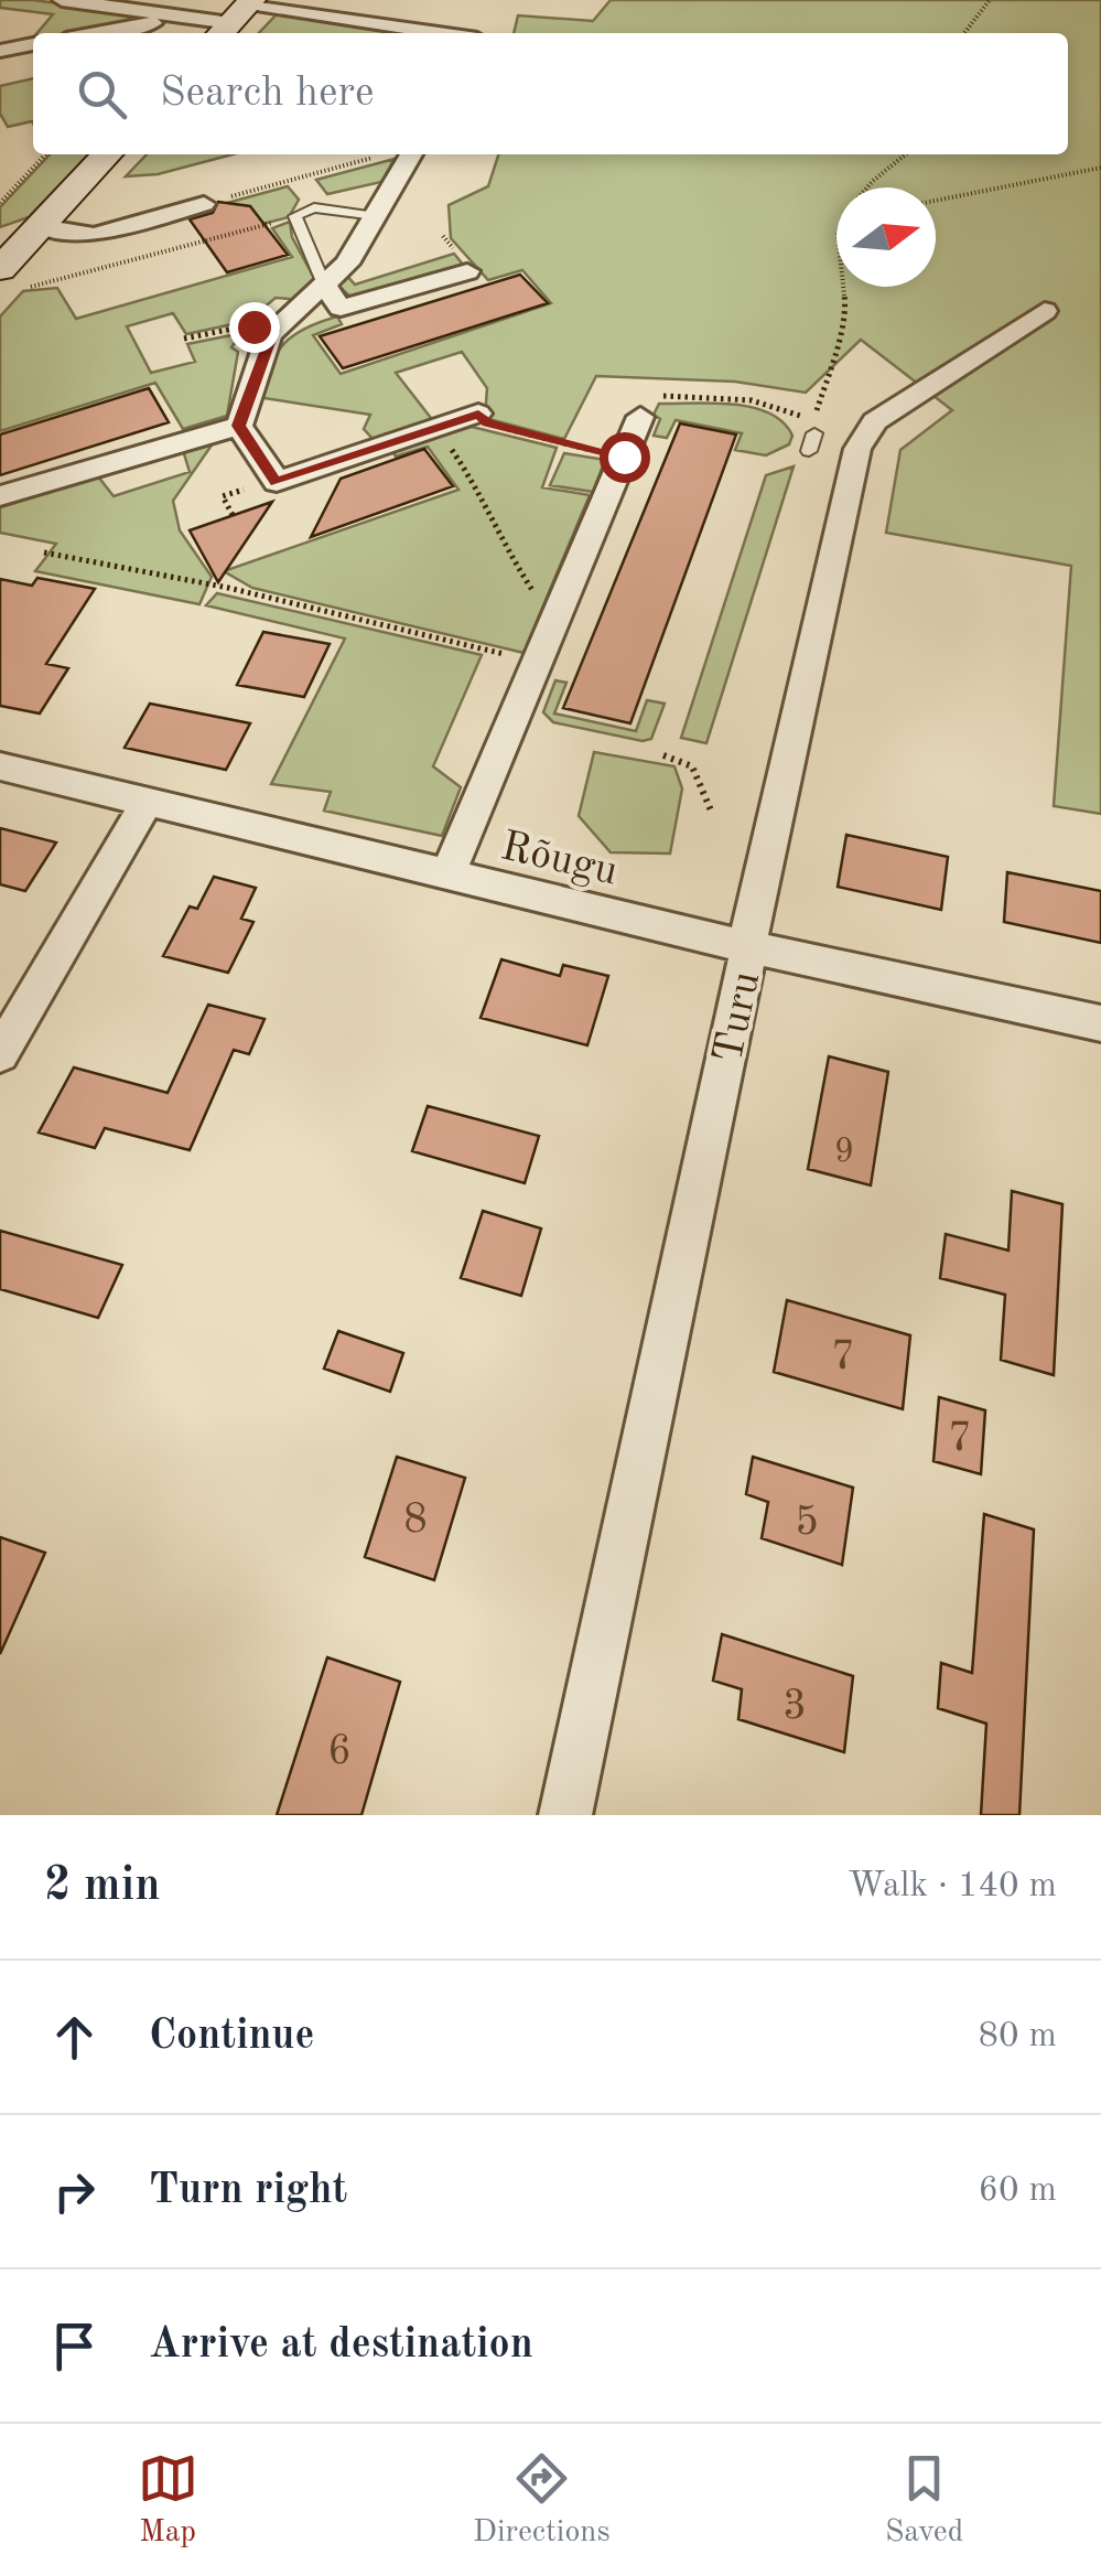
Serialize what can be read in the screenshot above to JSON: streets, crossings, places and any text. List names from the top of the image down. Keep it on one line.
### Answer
{"streets":{"street":["Rõugu","Turu"]},"crossings":[["Rõugu","Turu"]],"house_numbers":["9","7","7","8","5","3","6"],"north":"right","page":{"search":"Search here","heading":["2 min","Walk · 140 m"],"list":[["Continue","80 m"],["Turn right","60 m"],"Arrive at destination"],"nav":["Map","Directions","Saved"]}}
